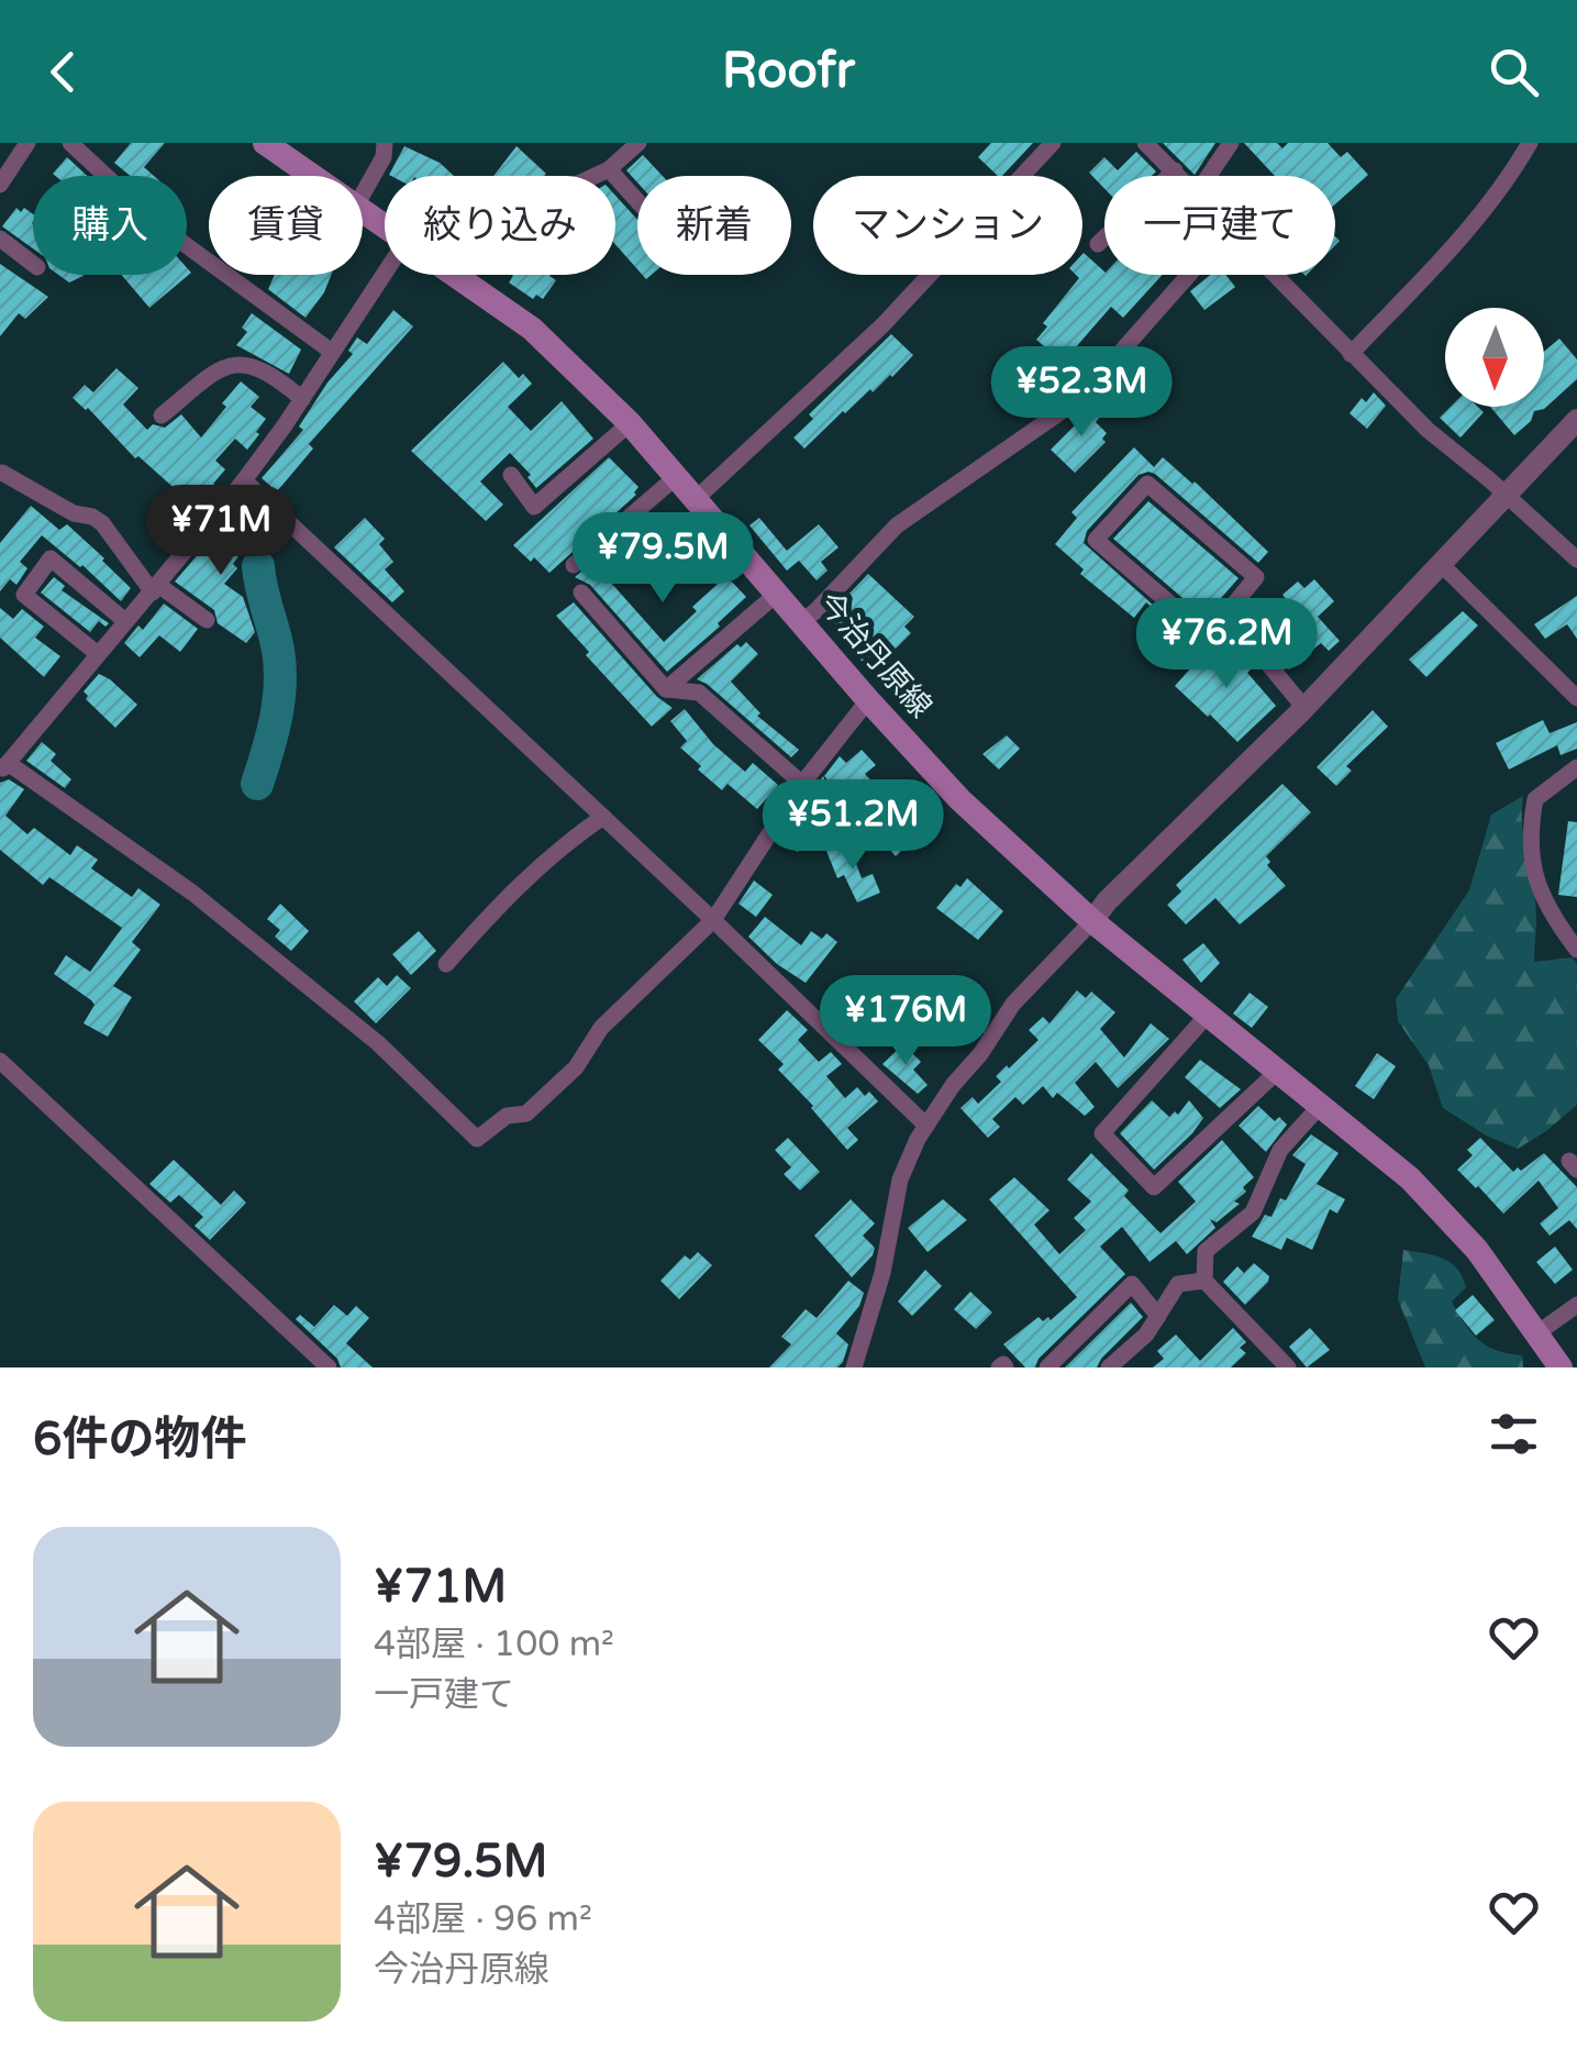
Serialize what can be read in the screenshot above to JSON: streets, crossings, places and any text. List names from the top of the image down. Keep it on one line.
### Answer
{"streets":{"main road":["今治丹原線"]},"north":"bottom","page":{"header":"Roofr","chip":["購入","賃貸","絞り込み","新着","マンション","一戸建て"],"price":["¥52.3M","¥71M","¥79.5M","¥76.2M","¥51.2M","¥176M"],"heading":"6件の物件","list":[{"name":"¥71M","note":"4部屋 · 100 m² · 一戸建て"},{"name":"¥79.5M","note":"4部屋 · 96 m² · 今治丹原線"}]}}
